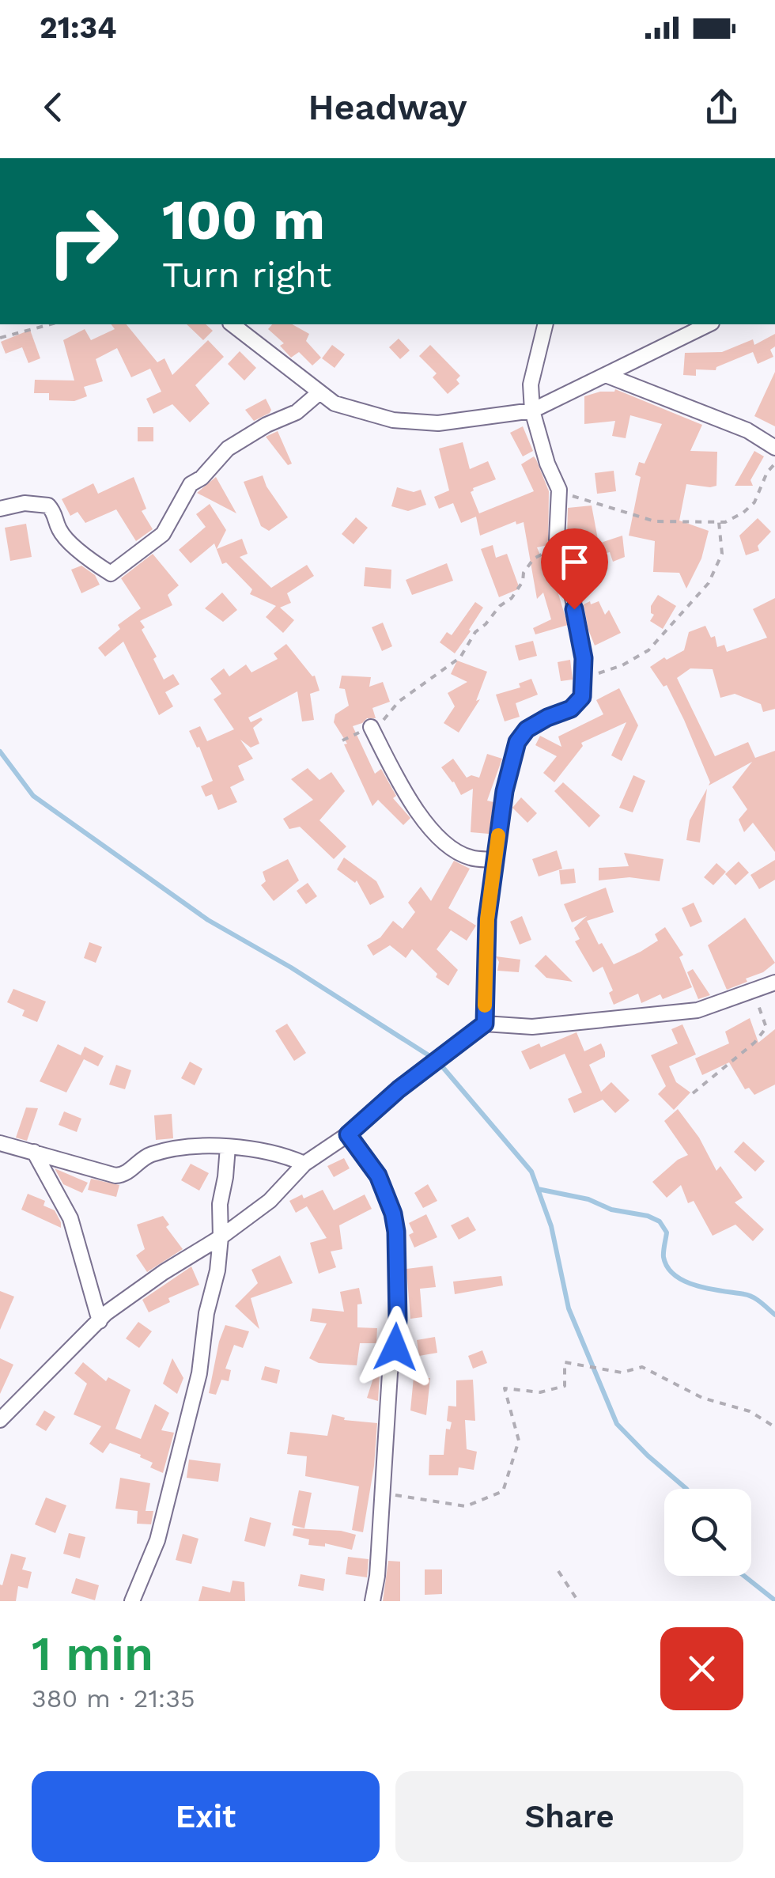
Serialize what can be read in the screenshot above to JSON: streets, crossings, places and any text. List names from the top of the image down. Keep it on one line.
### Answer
{"page":{"status":"21:34","header":"Headway","turn":["100 m","Turn right"],"heading":["1 min","380 m · 21:35"],"buttons":["Exit","Share"]}}
